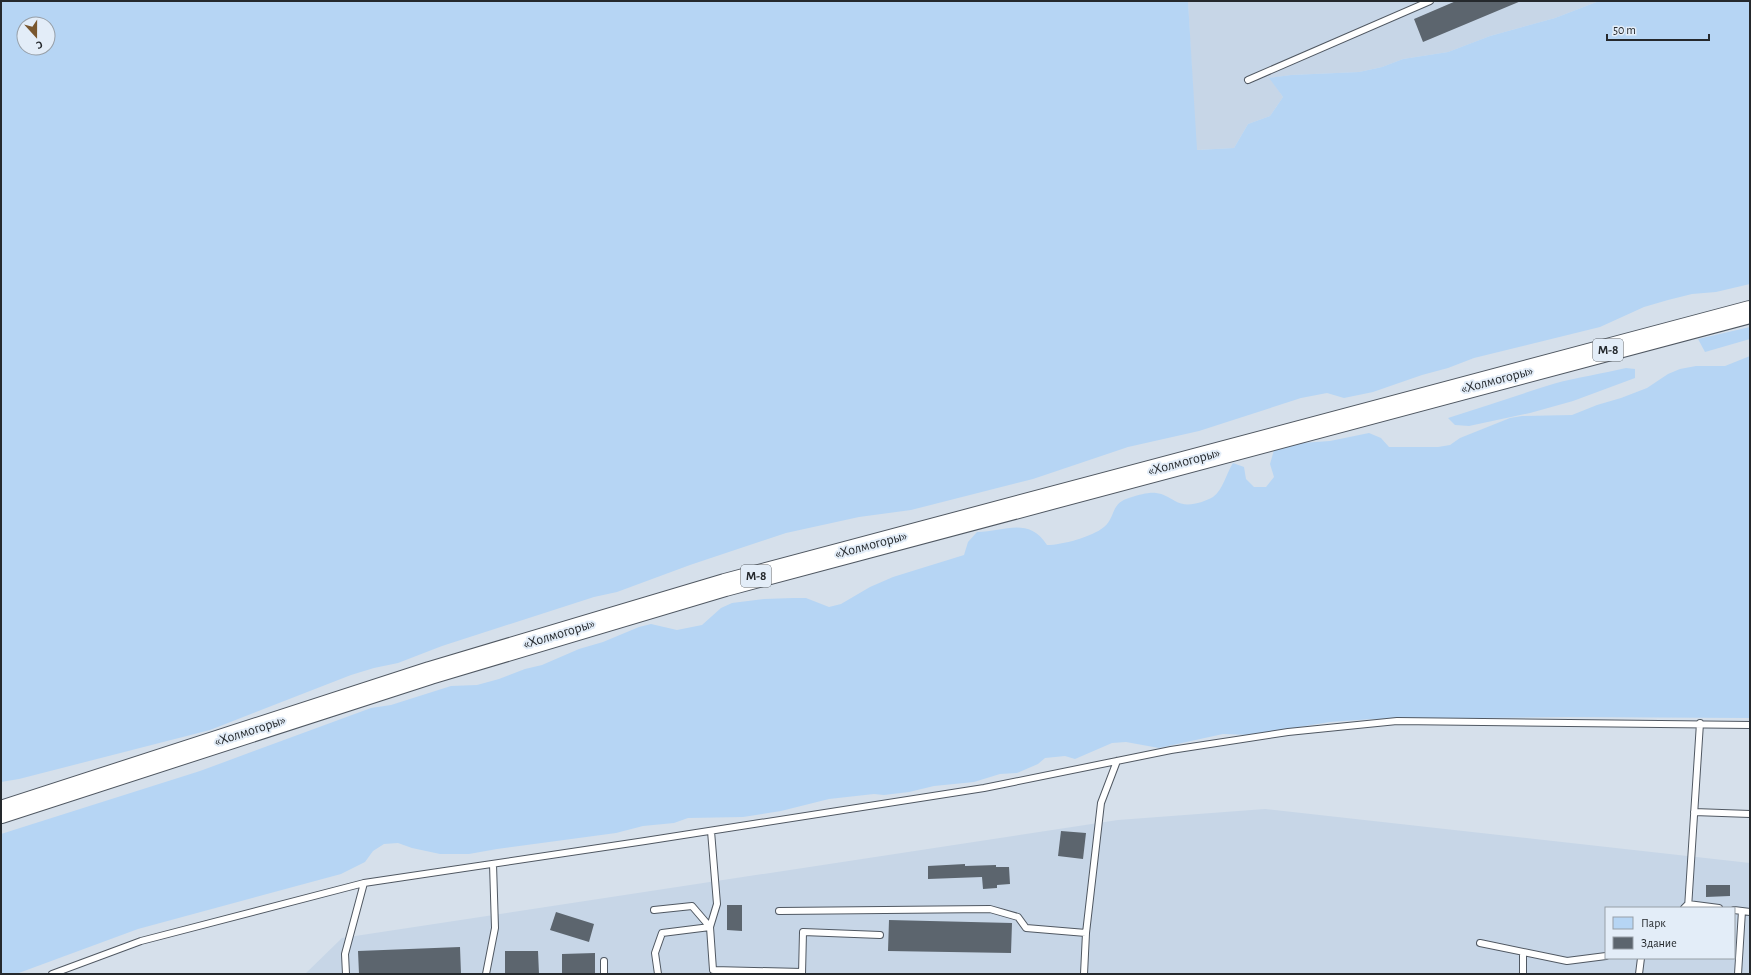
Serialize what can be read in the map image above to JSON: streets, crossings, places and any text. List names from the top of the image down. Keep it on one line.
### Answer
{"streets":{"highway":["М-8","«Холмогоры»"]},"legend":["Парк","Здание"],"scale_bar":"50 m","north":"bottom"}
